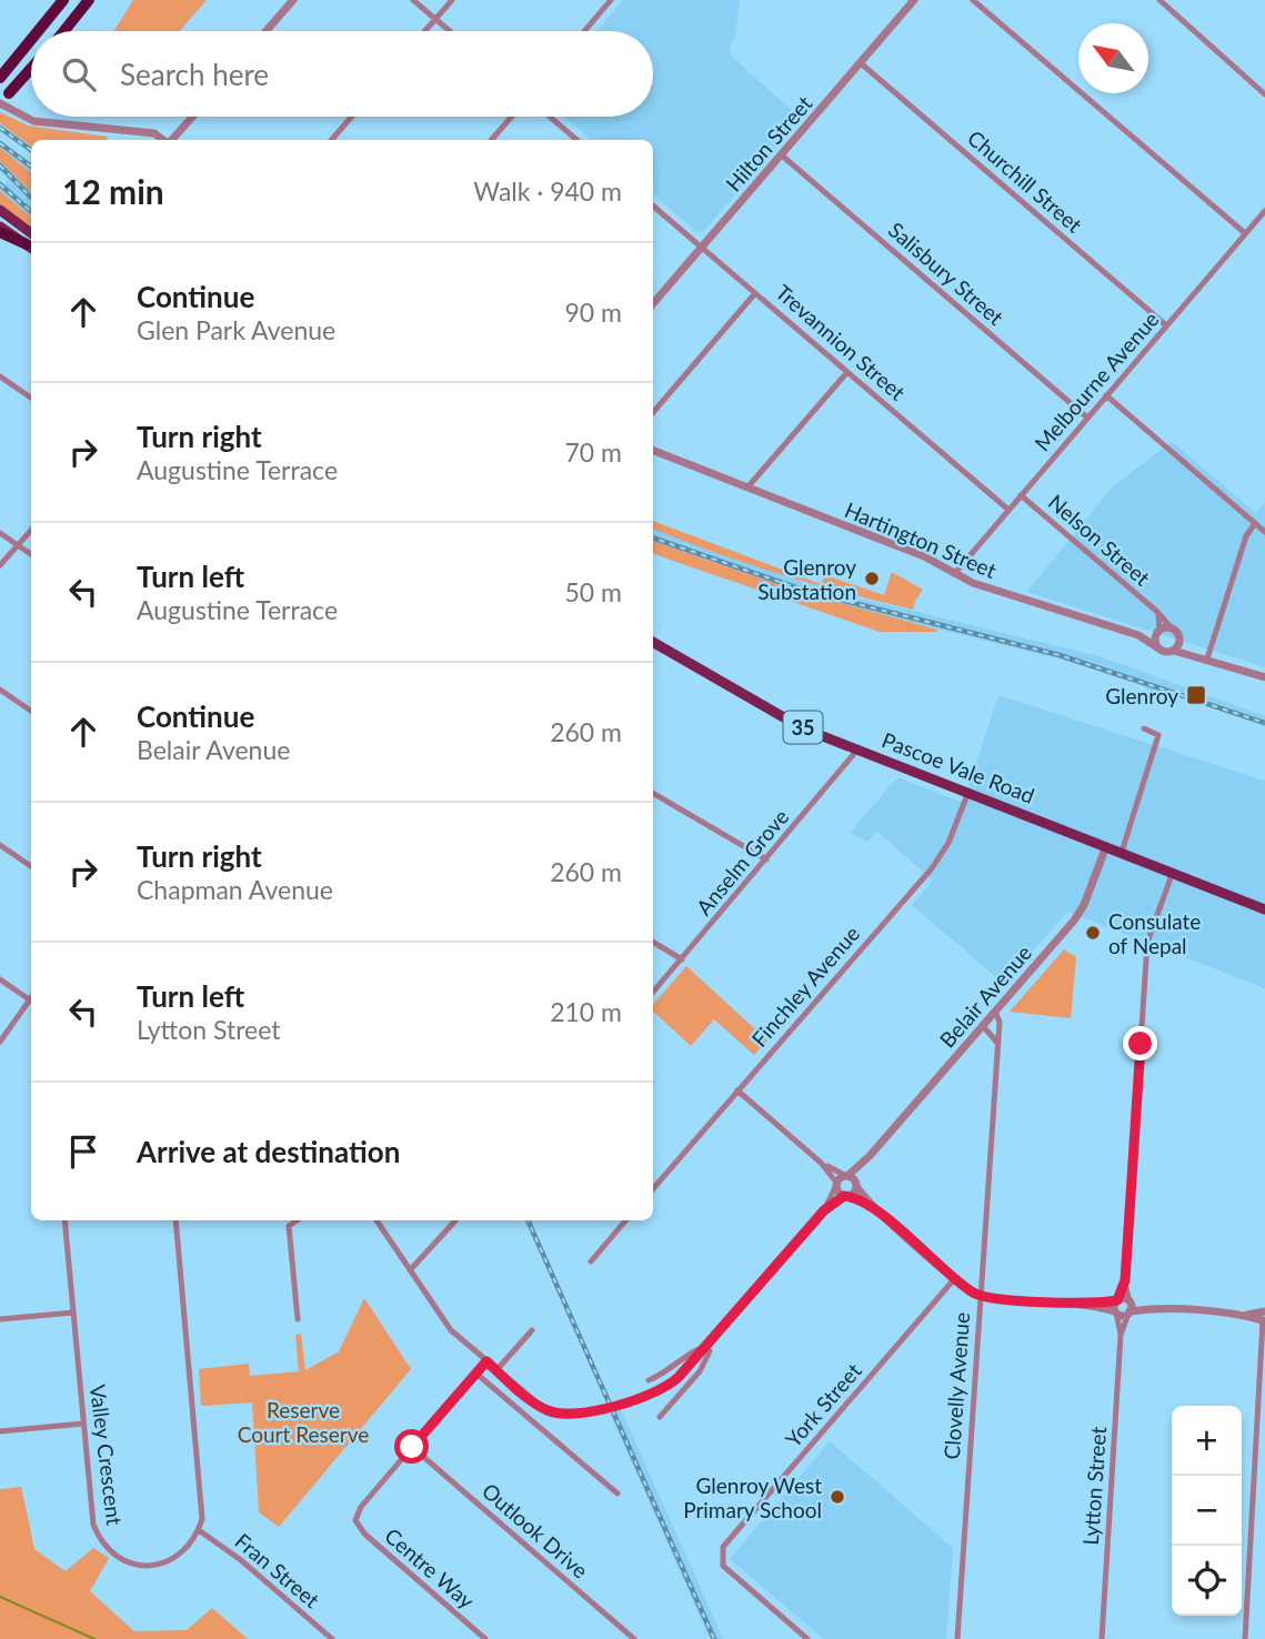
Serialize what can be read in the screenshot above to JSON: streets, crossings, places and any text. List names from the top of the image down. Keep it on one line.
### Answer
{"streets":{"main road":["35","Pascoe Vale Road"],"street":["Hilton Street","Churchill Street","Salisbury Street","Trevannion Street","Melbourne Avenue","Hartington Street","Nelson Street","Anselm Grove","Finchley Avenue","Belair Avenue","Clovelly Avenue","York Street","Valley Crescent","Lytton Street","Outlook Drive","Centre Way","Fran Street"]},"crossings":[["Hilton Street","Churchill Street"],["Hilton Street","Salisbury Street"],["Hilton Street","Trevannion Street"],["Churchill Street","Melbourne Avenue"],["Salisbury Street","Melbourne Avenue"],["Trevannion Street","Melbourne Avenue"],["Melbourne Avenue","Hartington Street"],["Melbourne Avenue","Nelson Street"],["Hartington Street","Nelson Street"],["Pascoe Vale Road","Anselm Grove"],["Pascoe Vale Road","Finchley Avenue"],["Pascoe Vale Road","Belair Avenue"],["Belair Avenue","Clovelly Avenue"],["Valley Crescent","Fran Street"],["Outlook Drive","Centre Way"]],"parks":["Reserve Court Reserve"],"places":{"other":["Glenroy Substation","Consulate of Nepal","Glenroy West Primary School"],"transit":["Glenroy"]},"north":"top left","page":{"search":"Search here","heading":["12 min","Walk · 940 m"],"list":[["Continue","Glen Park Avenue","90 m"],["Turn right","Augustine Terrace","70 m"],["Turn left","Augustine Terrace","50 m"],["Continue","Belair Avenue","260 m"],["Turn right","Chapman Avenue","260 m"],["Turn left","Lytton Street","210 m"],"Arrive at destination"],"map_buttons":["+","−"]}}
